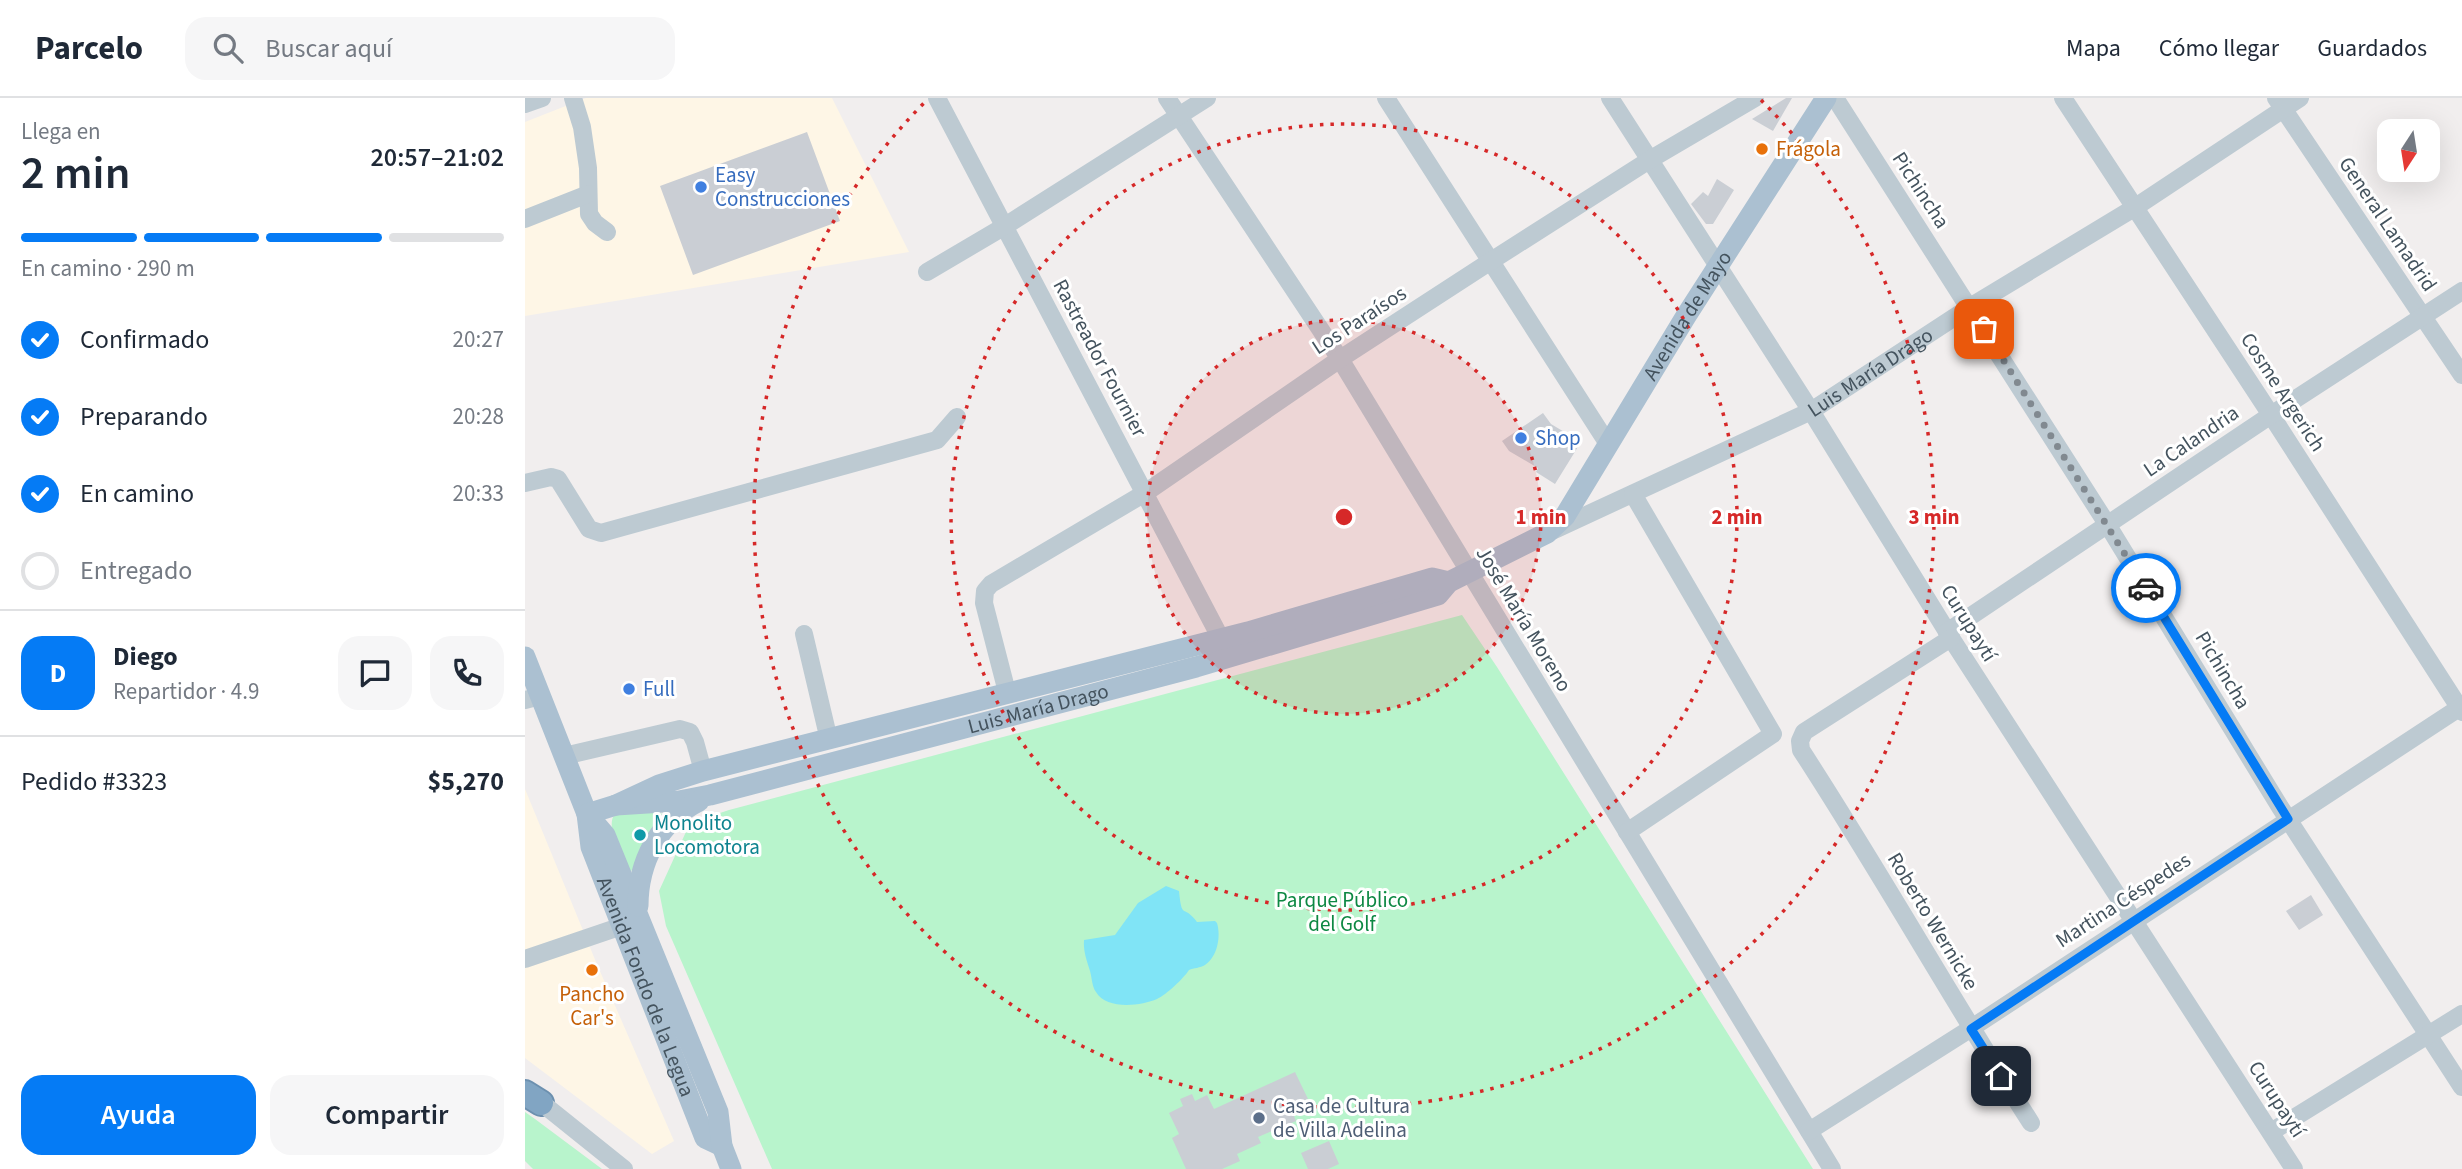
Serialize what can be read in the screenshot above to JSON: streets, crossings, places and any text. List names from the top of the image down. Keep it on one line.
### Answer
{"streets":{"main road":["Avenida de Mayo","Luis María Drago","Avenida Fondo de la Legua"],"street":["Pichincha","General Lamadrid","Los Paraísos","Rastreador Fournier","Cosme Argerich","La Calandria","José María Moreno","Curupaytí","Martina Céspedes","Roberto Wernicke"]},"crossings":[["Pichincha","Luis María Drago"],["Pichincha","La Calandria"],["Pichincha","Martina Céspedes"],["General Lamadrid","Luis María Drago"],["General Lamadrid","La Calandria"],["Avenida de Mayo","Luis María Drago"],["Avenida de Mayo","Curupaytí"],["Los Paraísos","Rastreador Fournier"],["Los Paraísos","Luis María Drago"],["Los Paraísos","José María Moreno"],["Los Paraísos","Curupaytí"],["Rastreador Fournier","Luis María Drago"],["Luis María Drago","Cosme Argerich"],["Luis María Drago","José María Moreno"],["Luis María Drago","Curupaytí"],["Luis María Drago","Avenida Fondo de la Legua"],["Cosme Argerich","La Calandria"],["Cosme Argerich","Martina Céspedes"],["La Calandria","Curupaytí"],["La Calandria","Roberto Wernicke"],["José María Moreno","Martina Céspedes"],["Curupaytí","Martina Céspedes"],["Martina Céspedes","Roberto Wernicke"]],"parks":["Parque Público del Golf"],"places":["Frágola","Easy Construcciones","Shop","Full","Monolito Locomotora","Pancho Car's","Casa de Cultura de Villa Adelina"],"north":"bottom","page":{"header":"Parcelo","search":"Buscar aquí","nav":["Mapa","Cómo llegar","Guardados"],"heading":["2 min","Llega en","20:57–21:02"],"panel":["Diego","Repartidor · 4.9","Pedido #3323","$5,270"],"bar":"En camino · 290 m","list":[["Confirmado","20:27"],["Preparando","20:28"],["En camino","20:33"],"Entregado"],"round":"D","buttons":["Ayuda","Compartir"]},"rings":["1 min","2 min","3 min"]}
